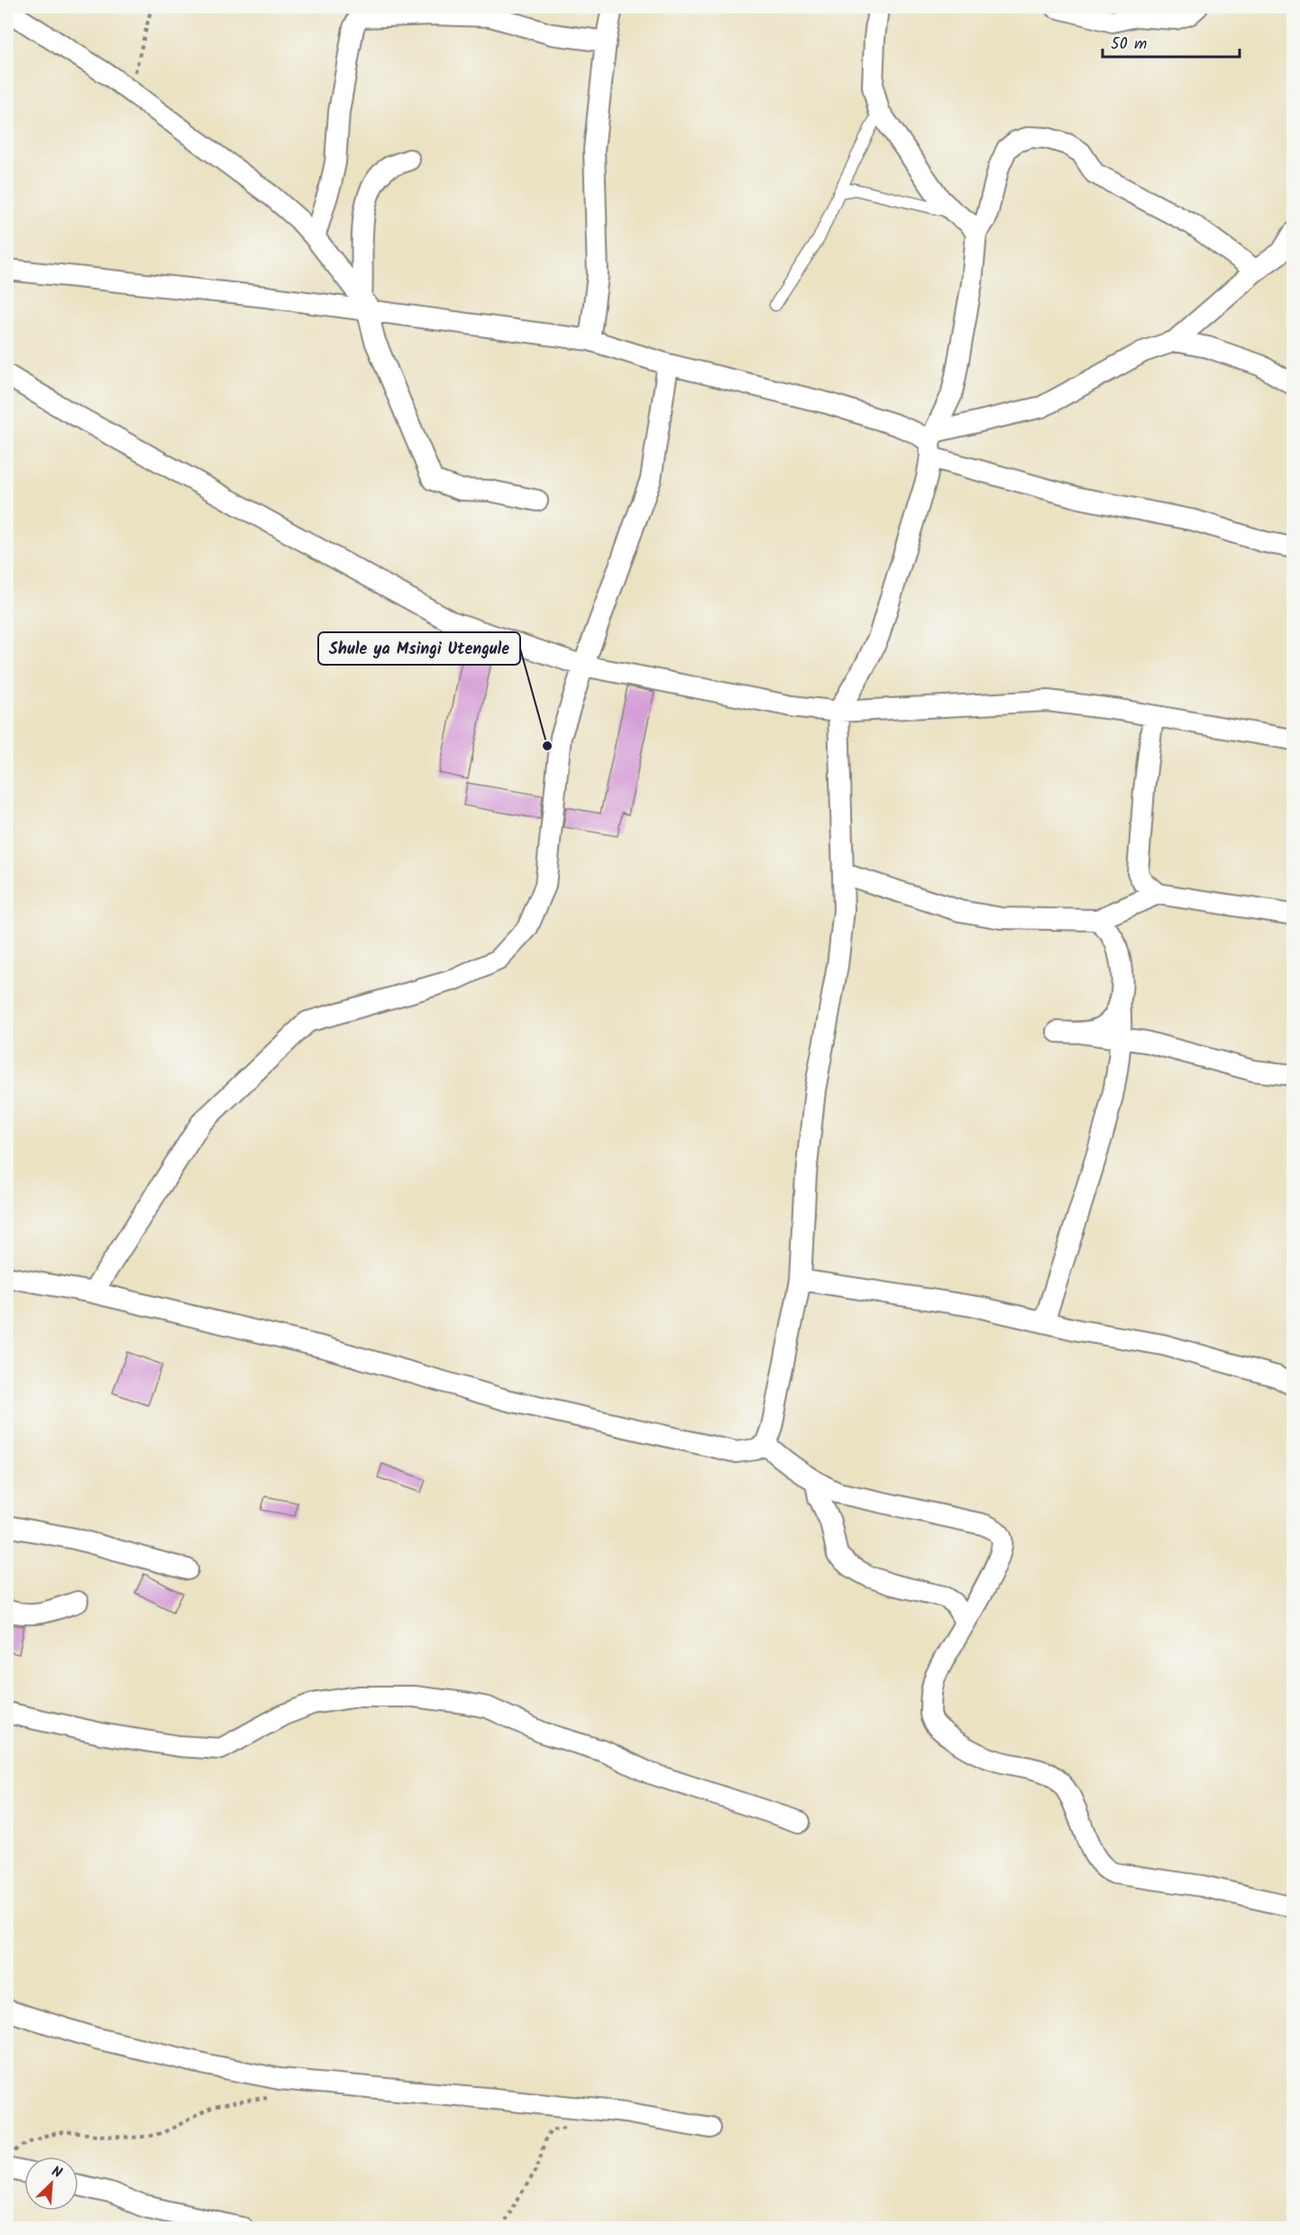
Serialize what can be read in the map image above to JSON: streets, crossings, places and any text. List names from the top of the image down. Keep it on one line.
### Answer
{"places":["Shule ya Msingi Utengule"],"scale_bar":"50 m","north":"top right"}
